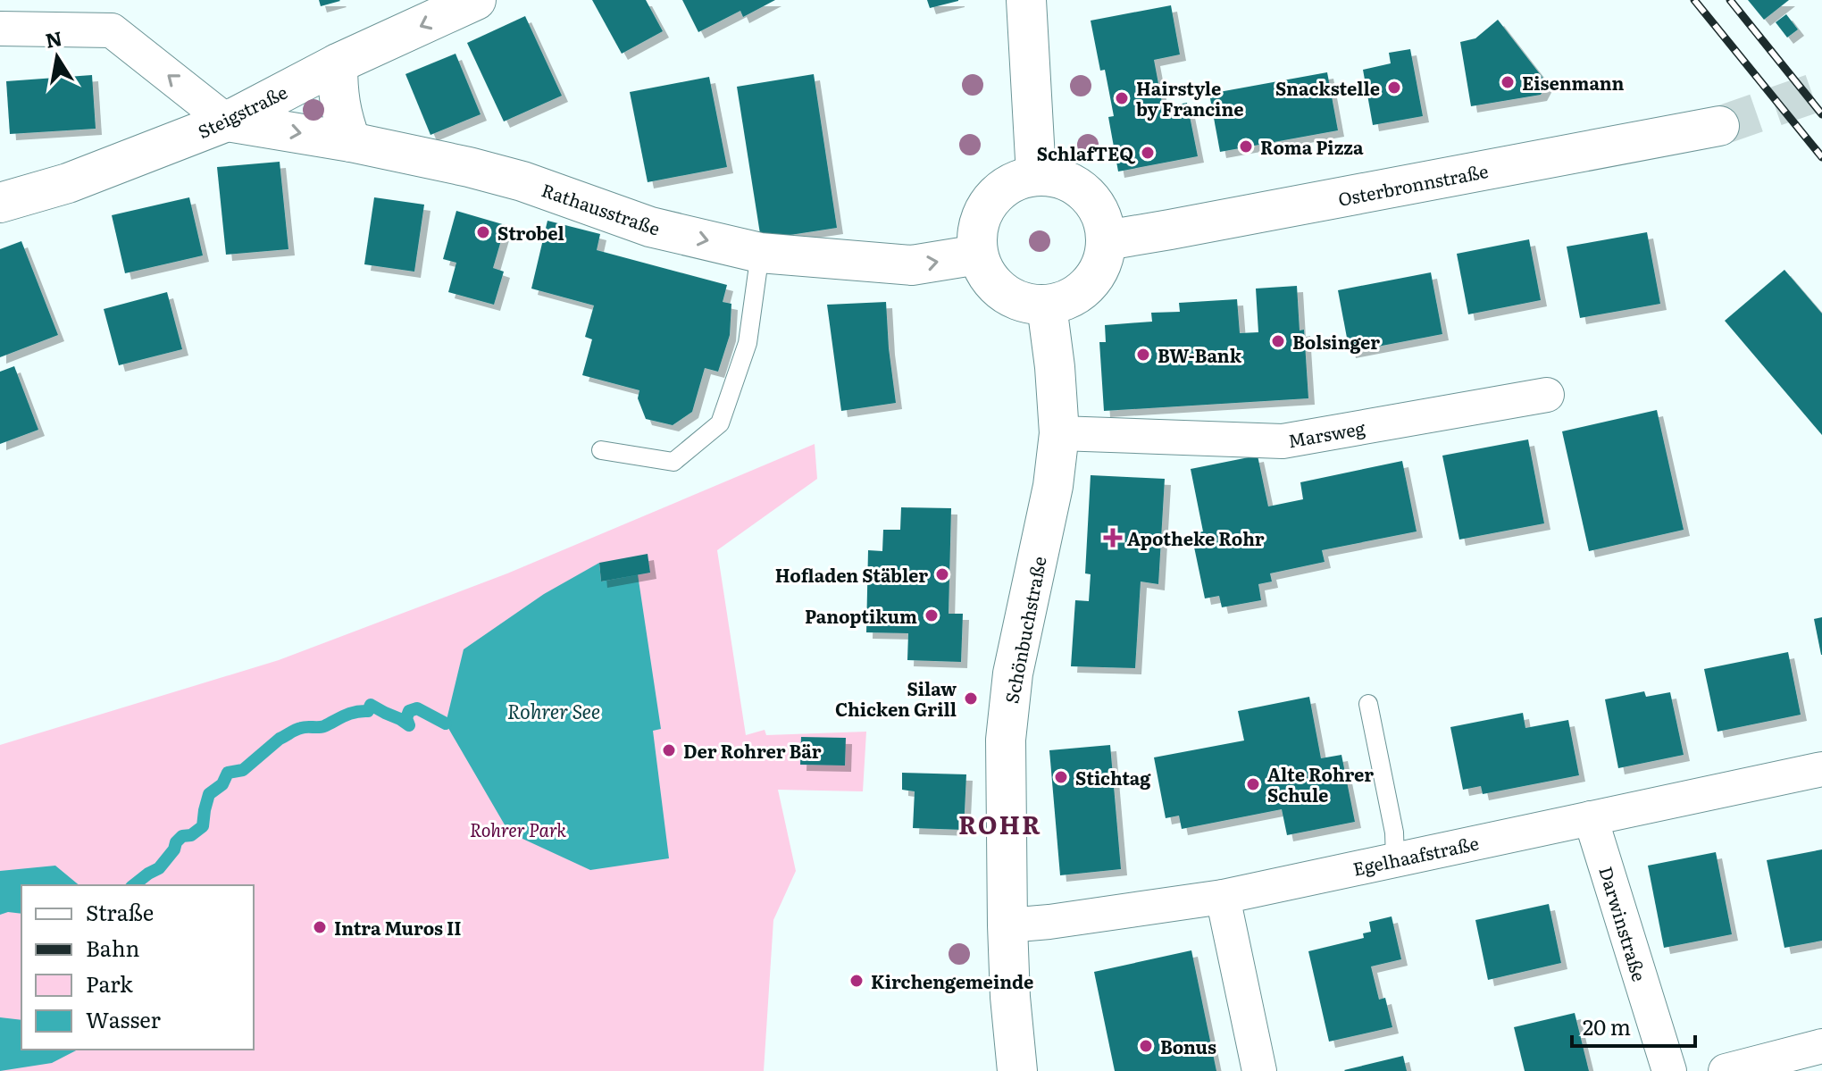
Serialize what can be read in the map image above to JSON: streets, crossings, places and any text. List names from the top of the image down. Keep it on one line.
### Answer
{"streets":{"street":["Steigstraße","Osterbronnstraße","Rathausstraße","Marsweg","Schönbuchstraße","Egelhaafstraße","Darwinstraße"]},"crossings":[["Steigstraße","Rathausstraße"],["Osterbronnstraße","Rathausstraße"],["Osterbronnstraße","Schönbuchstraße"],["Rathausstraße","Schönbuchstraße"],["Marsweg","Schönbuchstraße"],["Schönbuchstraße","Egelhaafstraße"],["Egelhaafstraße","Darwinstraße"]],"one_way":["Rathausstraße"],"districts":["ROHR"],"water":["Rohrer See"],"parks":["Rohrer Park"],"places":{"other":["Eisenmann","Snackstelle","Hairstyle by Francine","Roma Pizza","SchlafTEQ","Strobel","Bolsinger","BW-Bank","Hofladen Stäbler","Panoptikum","Silaw Chicken Grill","Der Rohrer Bär","Stichtag","Alte Rohrer Schule","Intra Muros II","Kirchengemeinde","Bonus"],"health":["Apotheke Rohr"]},"legend":["Straße","Bahn","Park","Wasser"],"scale_bar":"20 m","north":"top"}
